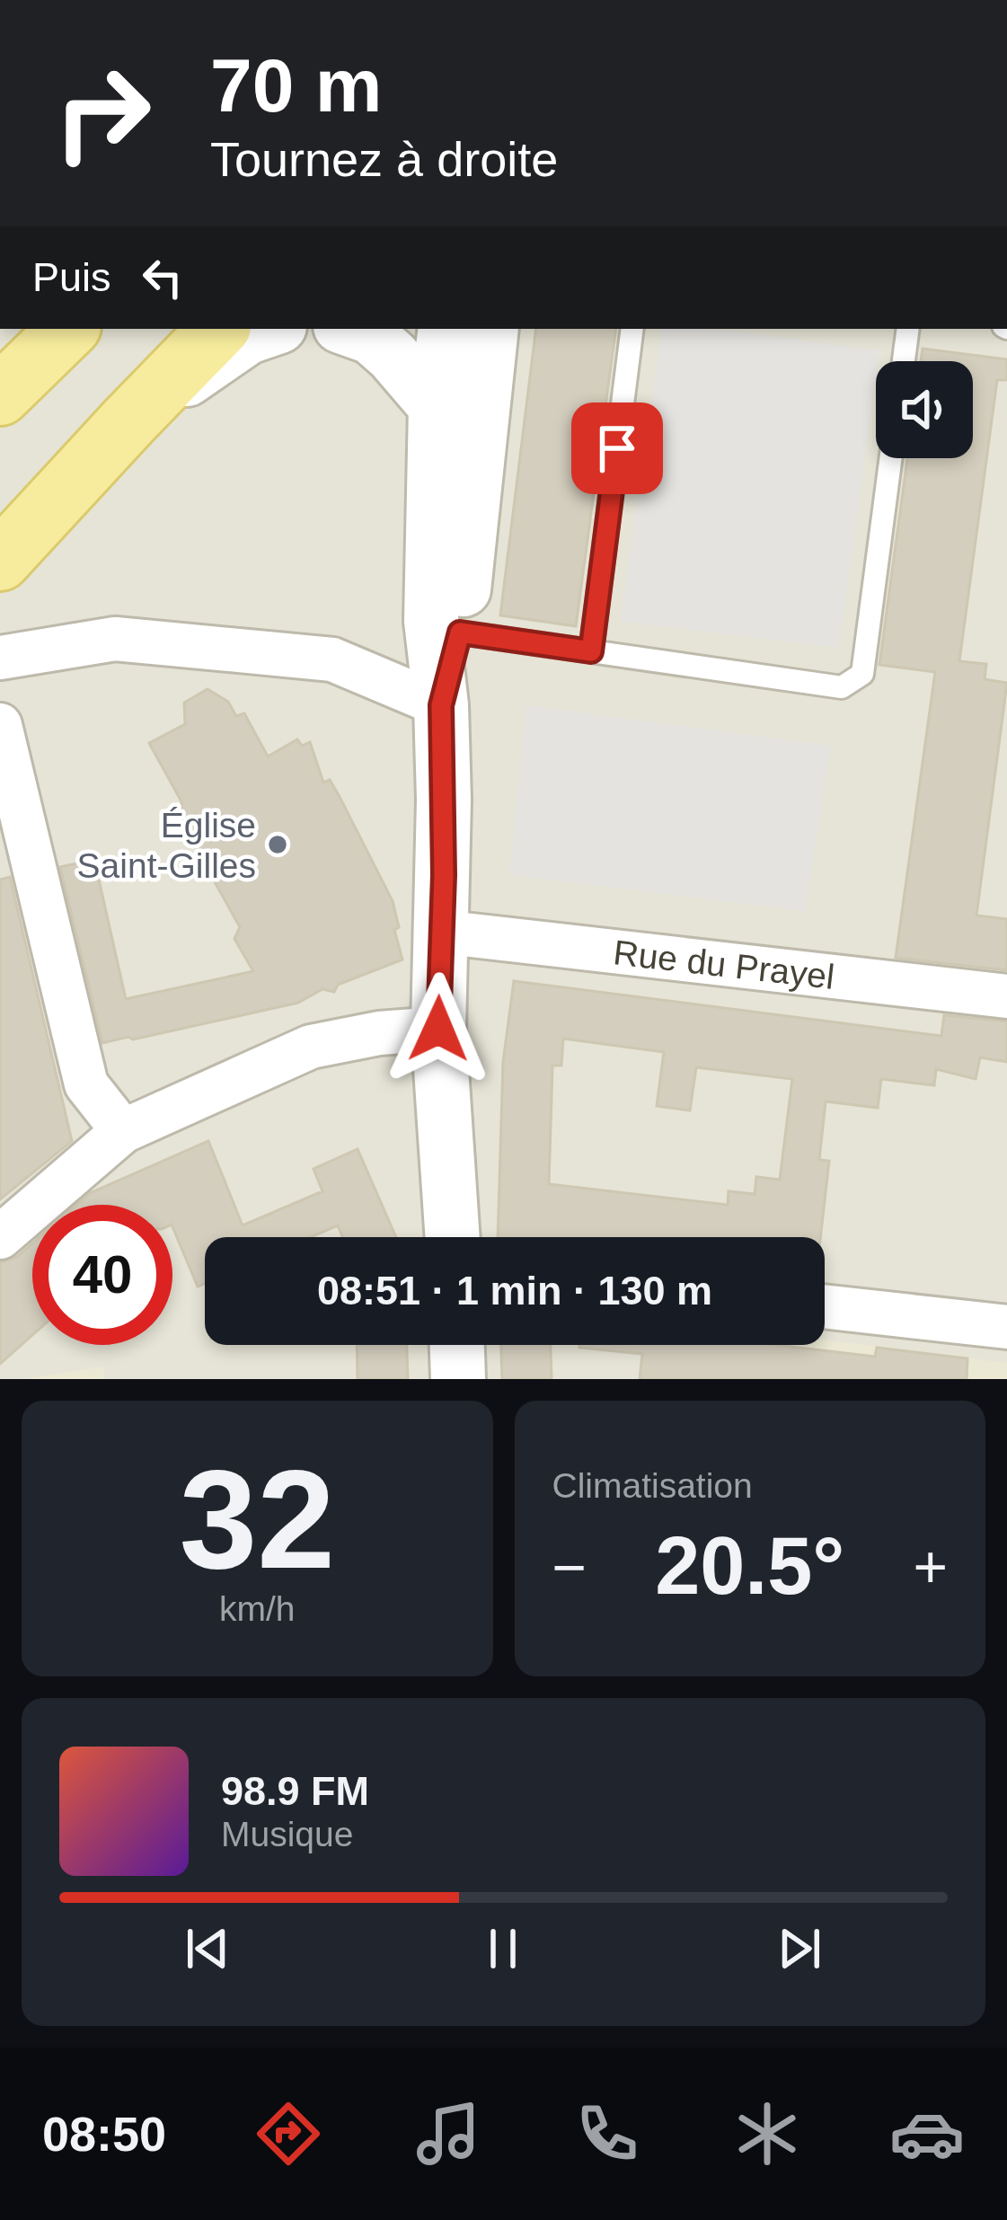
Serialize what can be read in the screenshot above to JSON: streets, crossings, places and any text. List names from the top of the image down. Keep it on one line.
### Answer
{"streets":{"street":["Rue du Prayel"]},"places":["Église Saint-Gilles"],"page":{"turn":["70 m","Tournez à droite"],"then":"Puis","limit":"40","trip":"08:51 · 1 min · 130 m","tile":[["32","km/h"],"Climatisation"],"heat":["−","20.5°","+"],"song":["98.9 FM","Musique"],"tabs":"08:50"}}
